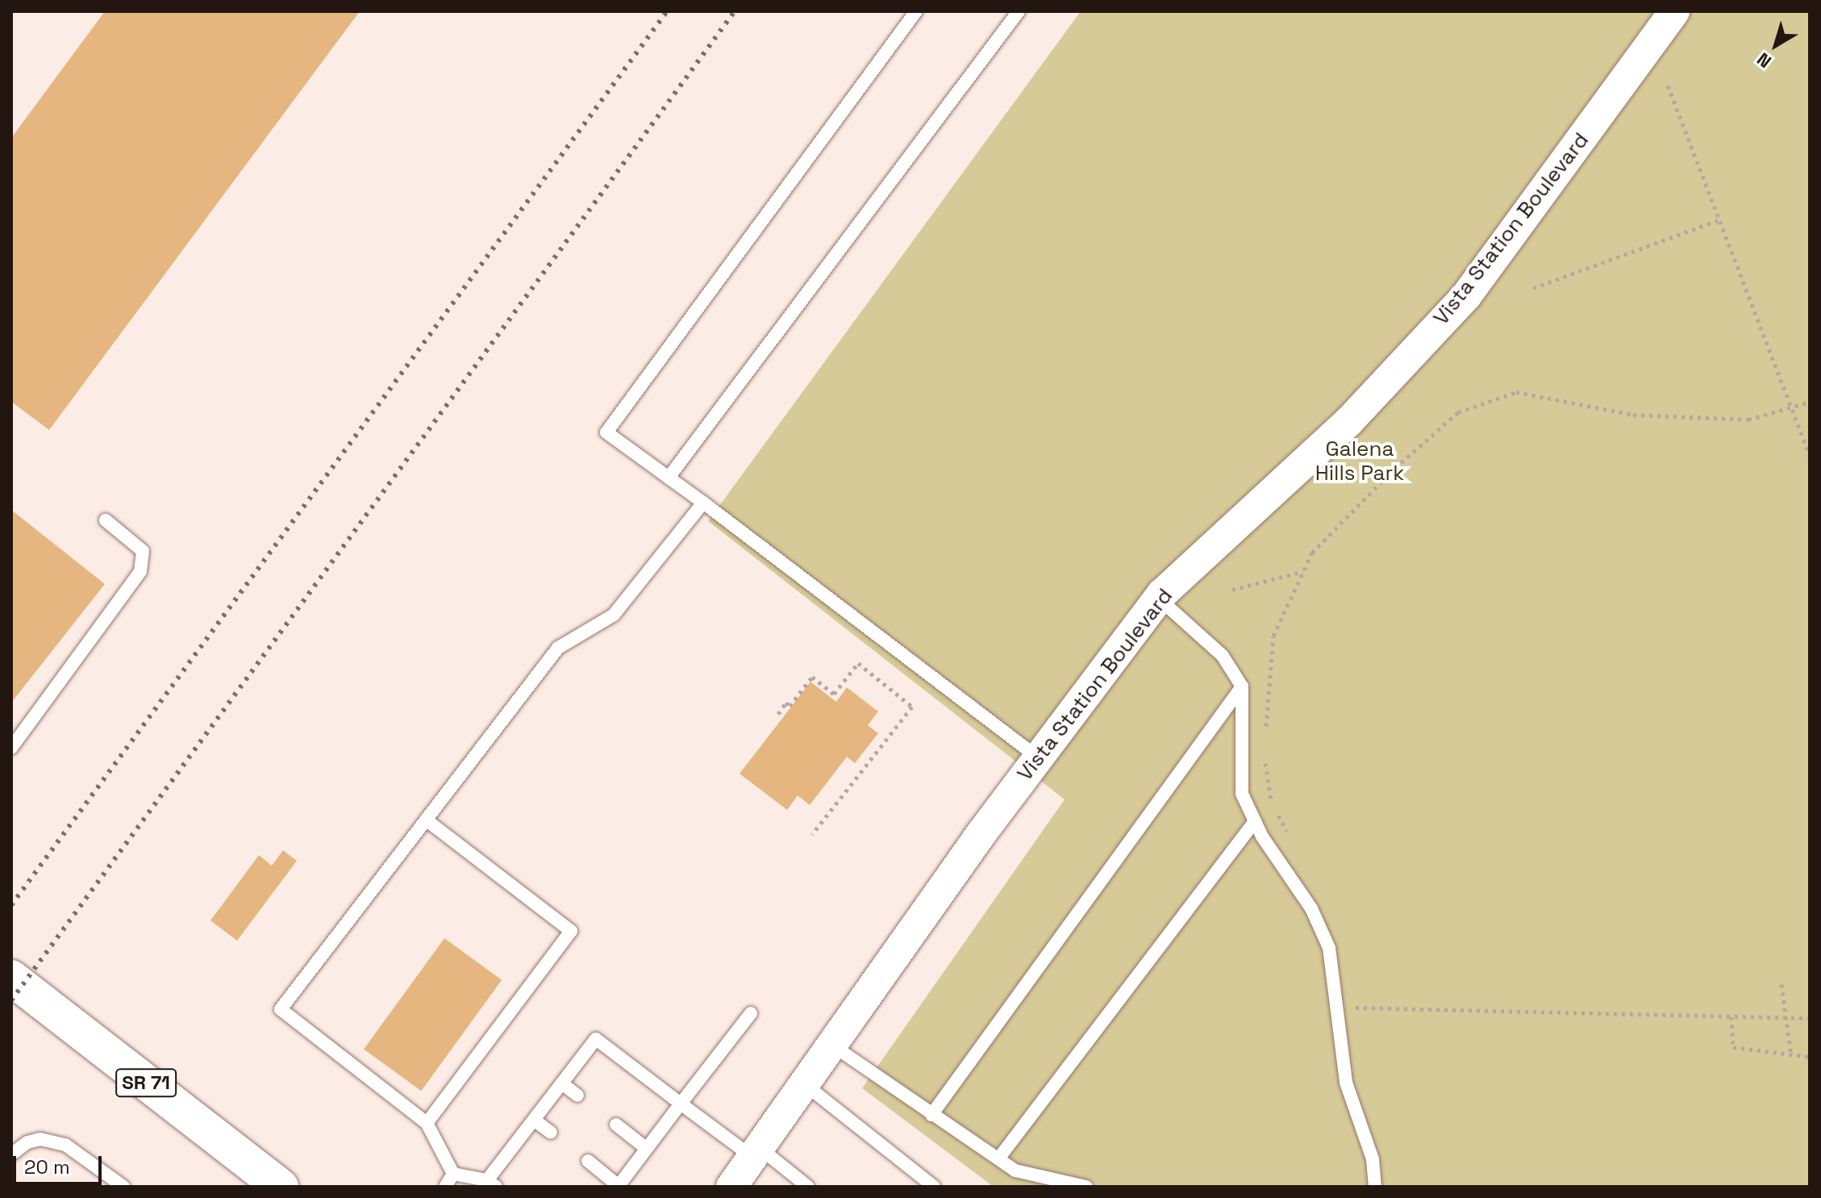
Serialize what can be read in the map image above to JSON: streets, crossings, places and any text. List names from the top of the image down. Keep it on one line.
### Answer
{"streets":{"main road":["SR 71"],"street":["Vista Station Boulevard"]},"parks":["Galena Hills Park"],"scale_bar":"20 m","north":"bottom left"}
